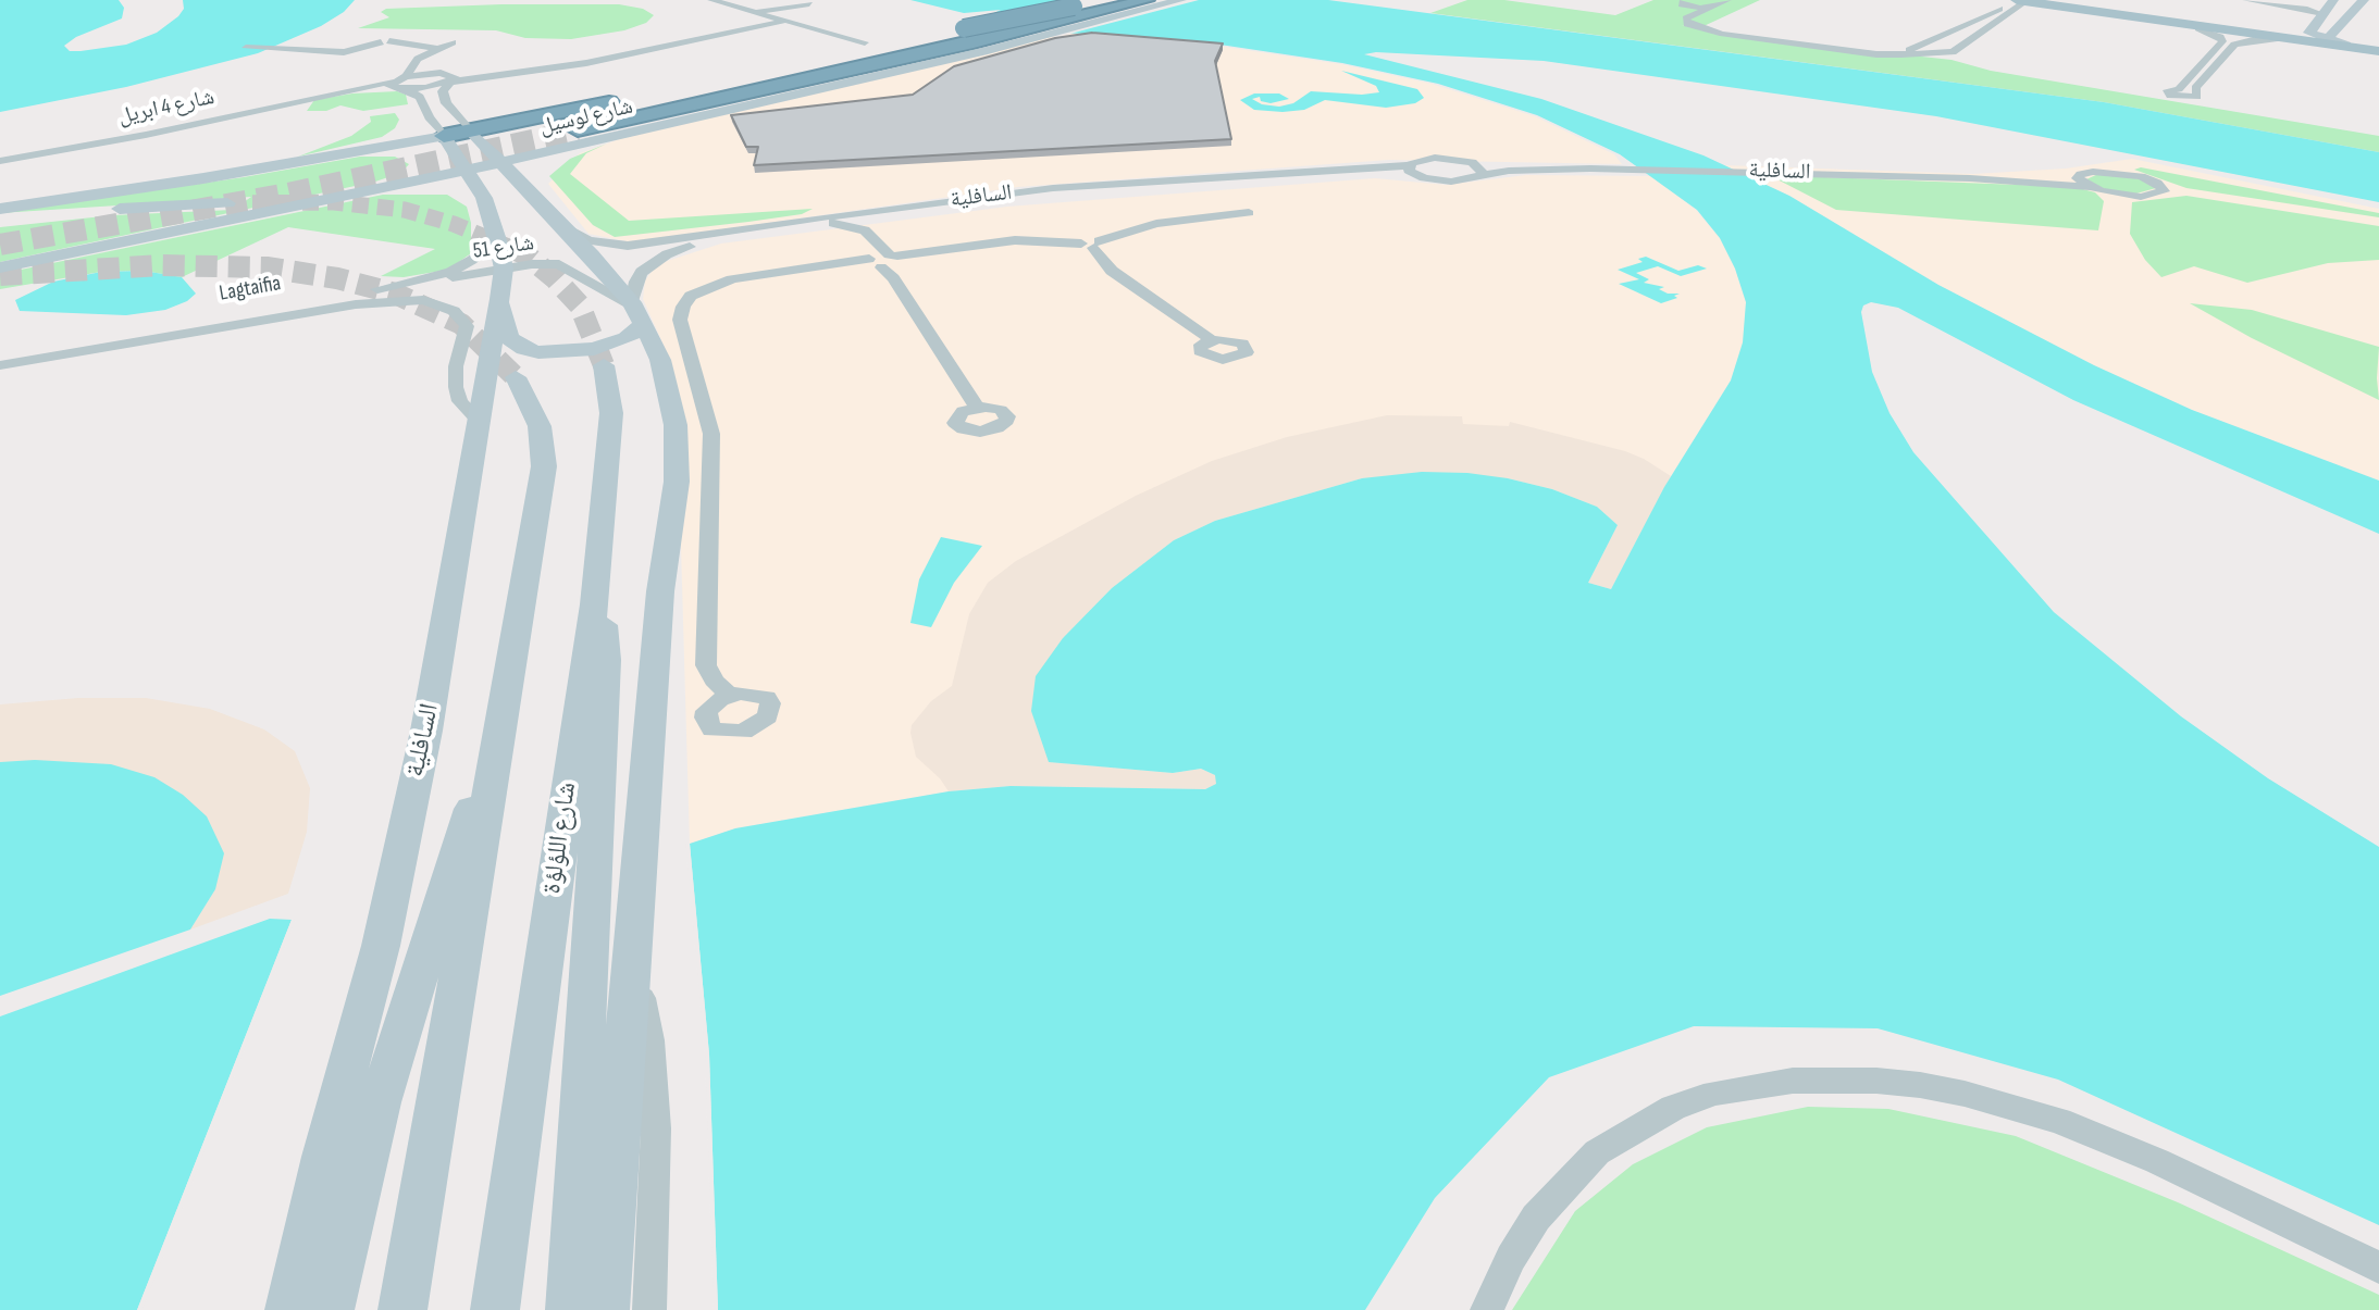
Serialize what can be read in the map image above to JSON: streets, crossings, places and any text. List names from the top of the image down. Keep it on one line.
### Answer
{"streets":{"highway":["شارع لوسيل"],"street":["شارع 4 ابريل","السافلية","شارع 51","Lagtaifia","شارع اللؤلؤة"]},"crossings":[["شارع لوسيل","السافلية"],["السافلية","شارع 51"],["السافلية","Lagtaifia"],["شارع 51","Lagtaifia"]]}
